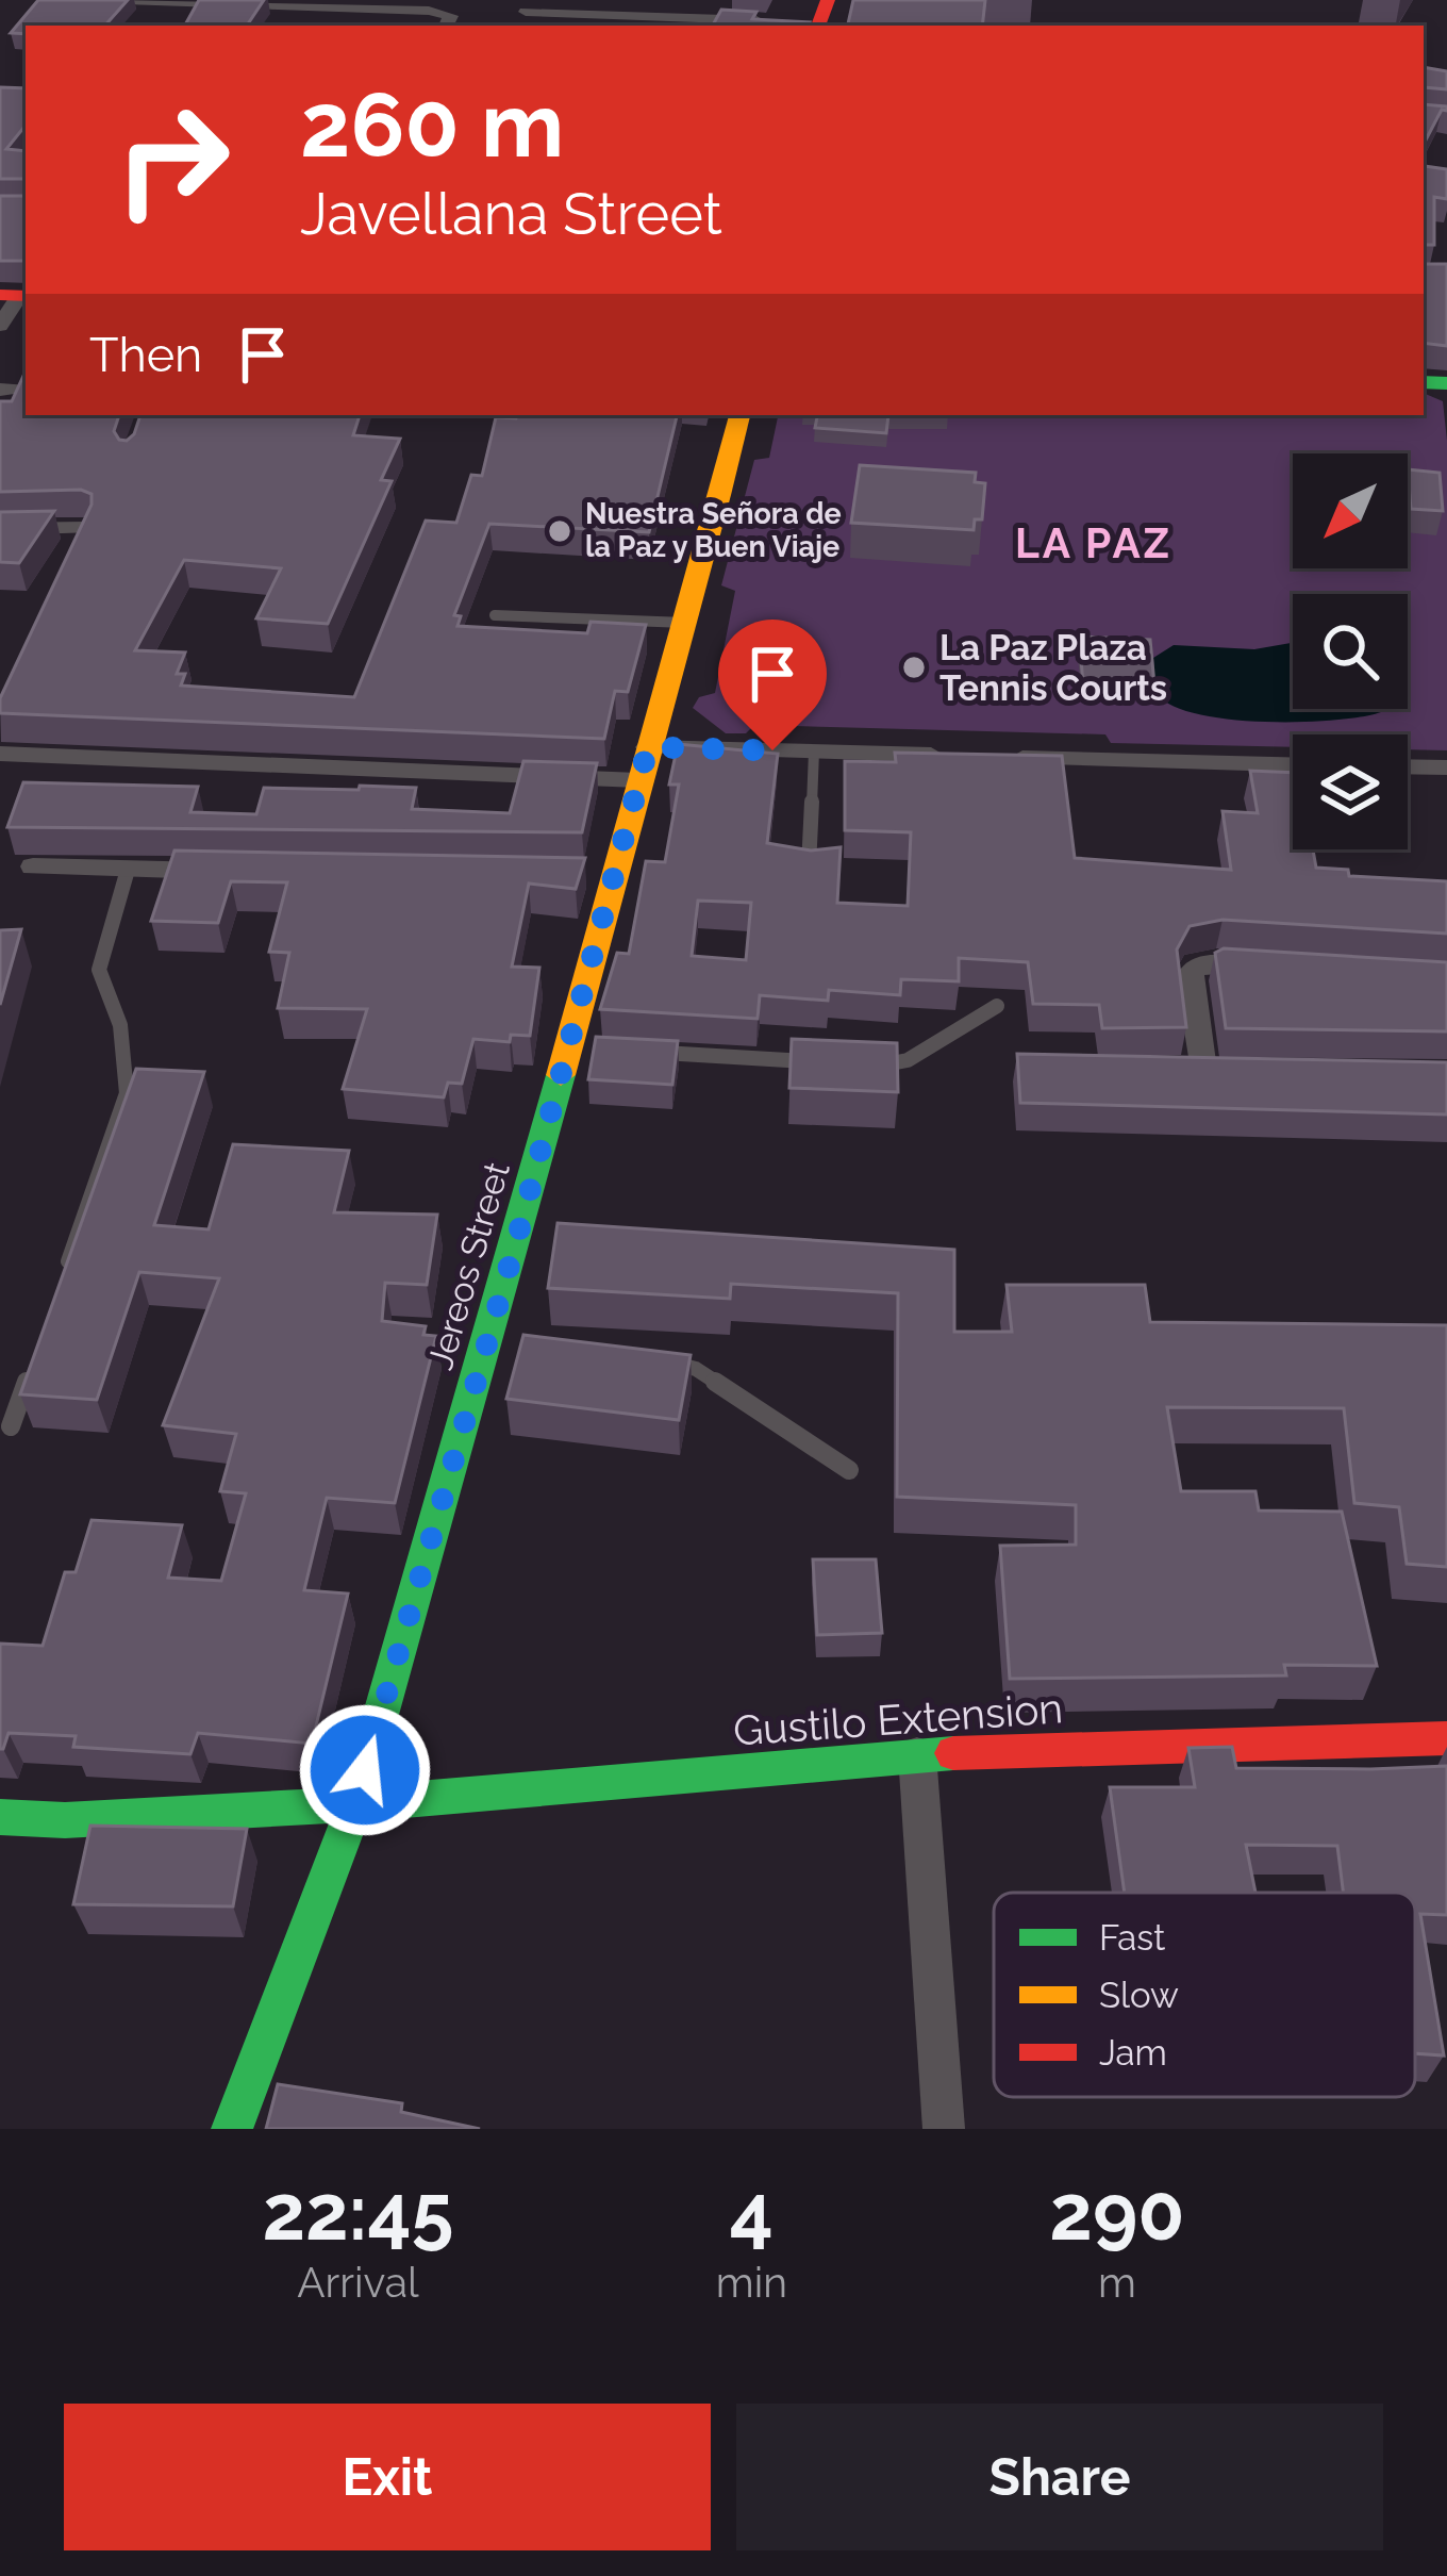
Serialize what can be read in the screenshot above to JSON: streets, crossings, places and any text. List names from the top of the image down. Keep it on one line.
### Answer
{"streets":{"street":["Jereos Street","Gustilo Extension"]},"crossings":[["Jereos Street","Gustilo Extension"]],"districts":["LA PAZ"],"places":["Nuestra Señora de la Paz y Buen Viaje","La Paz Plaza Tennis Courts"],"legend":["Fast","Slow","Jam"],"north":"bottom left","page":{"turn":["260 m","Javellana Street"],"then":"Then","eta":["22:45","Arrival","4","min","290","m"],"buttons":["Exit","Share"]}}
